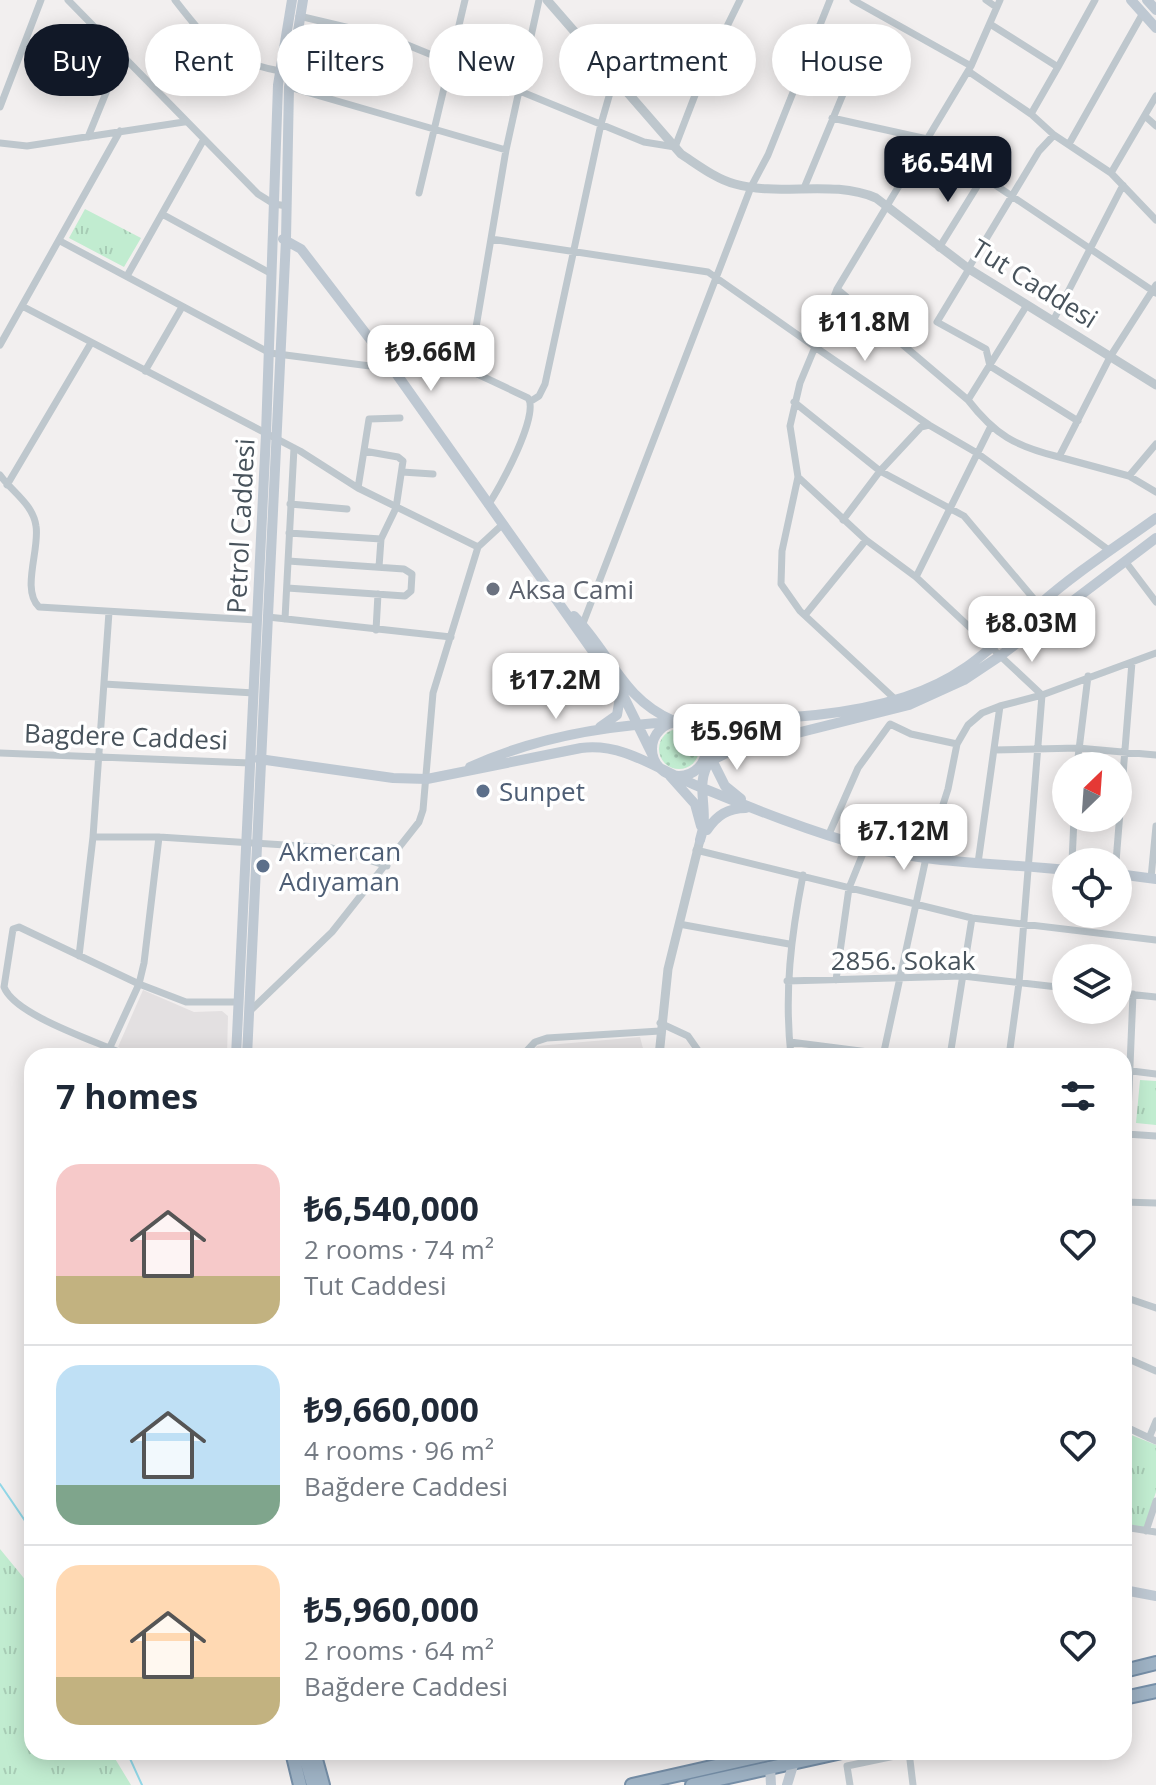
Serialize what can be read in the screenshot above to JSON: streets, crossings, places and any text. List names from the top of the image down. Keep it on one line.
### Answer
{"streets":{"main road":["Petrol Caddesi"],"street":["Tut Caddesi","Bagdere Caddesi","2856. Sokak"]},"crossings":[["Petrol Caddesi","Bagdere Caddesi"]],"places":["Aksa Cami","Sunpet","Akmercan Adıyaman"],"north":"top right","page":{"chip":["Buy","Rent","Filters","New","Apartment","House"],"price":["₺6.54M","₺11.8M","₺9.66M","₺8.03M","₺17.2M","₺5.96M","₺7.12M"],"heading":"7 homes","list":[{"name":"₺6,540,000","note":"2 rooms · 74 m² · Tut Caddesi"},{"name":"₺9,660,000","note":"4 rooms · 96 m² · Bağdere Caddesi"},{"name":"₺5,960,000","note":"2 rooms · 64 m² · Bağdere Caddesi"}]}}
